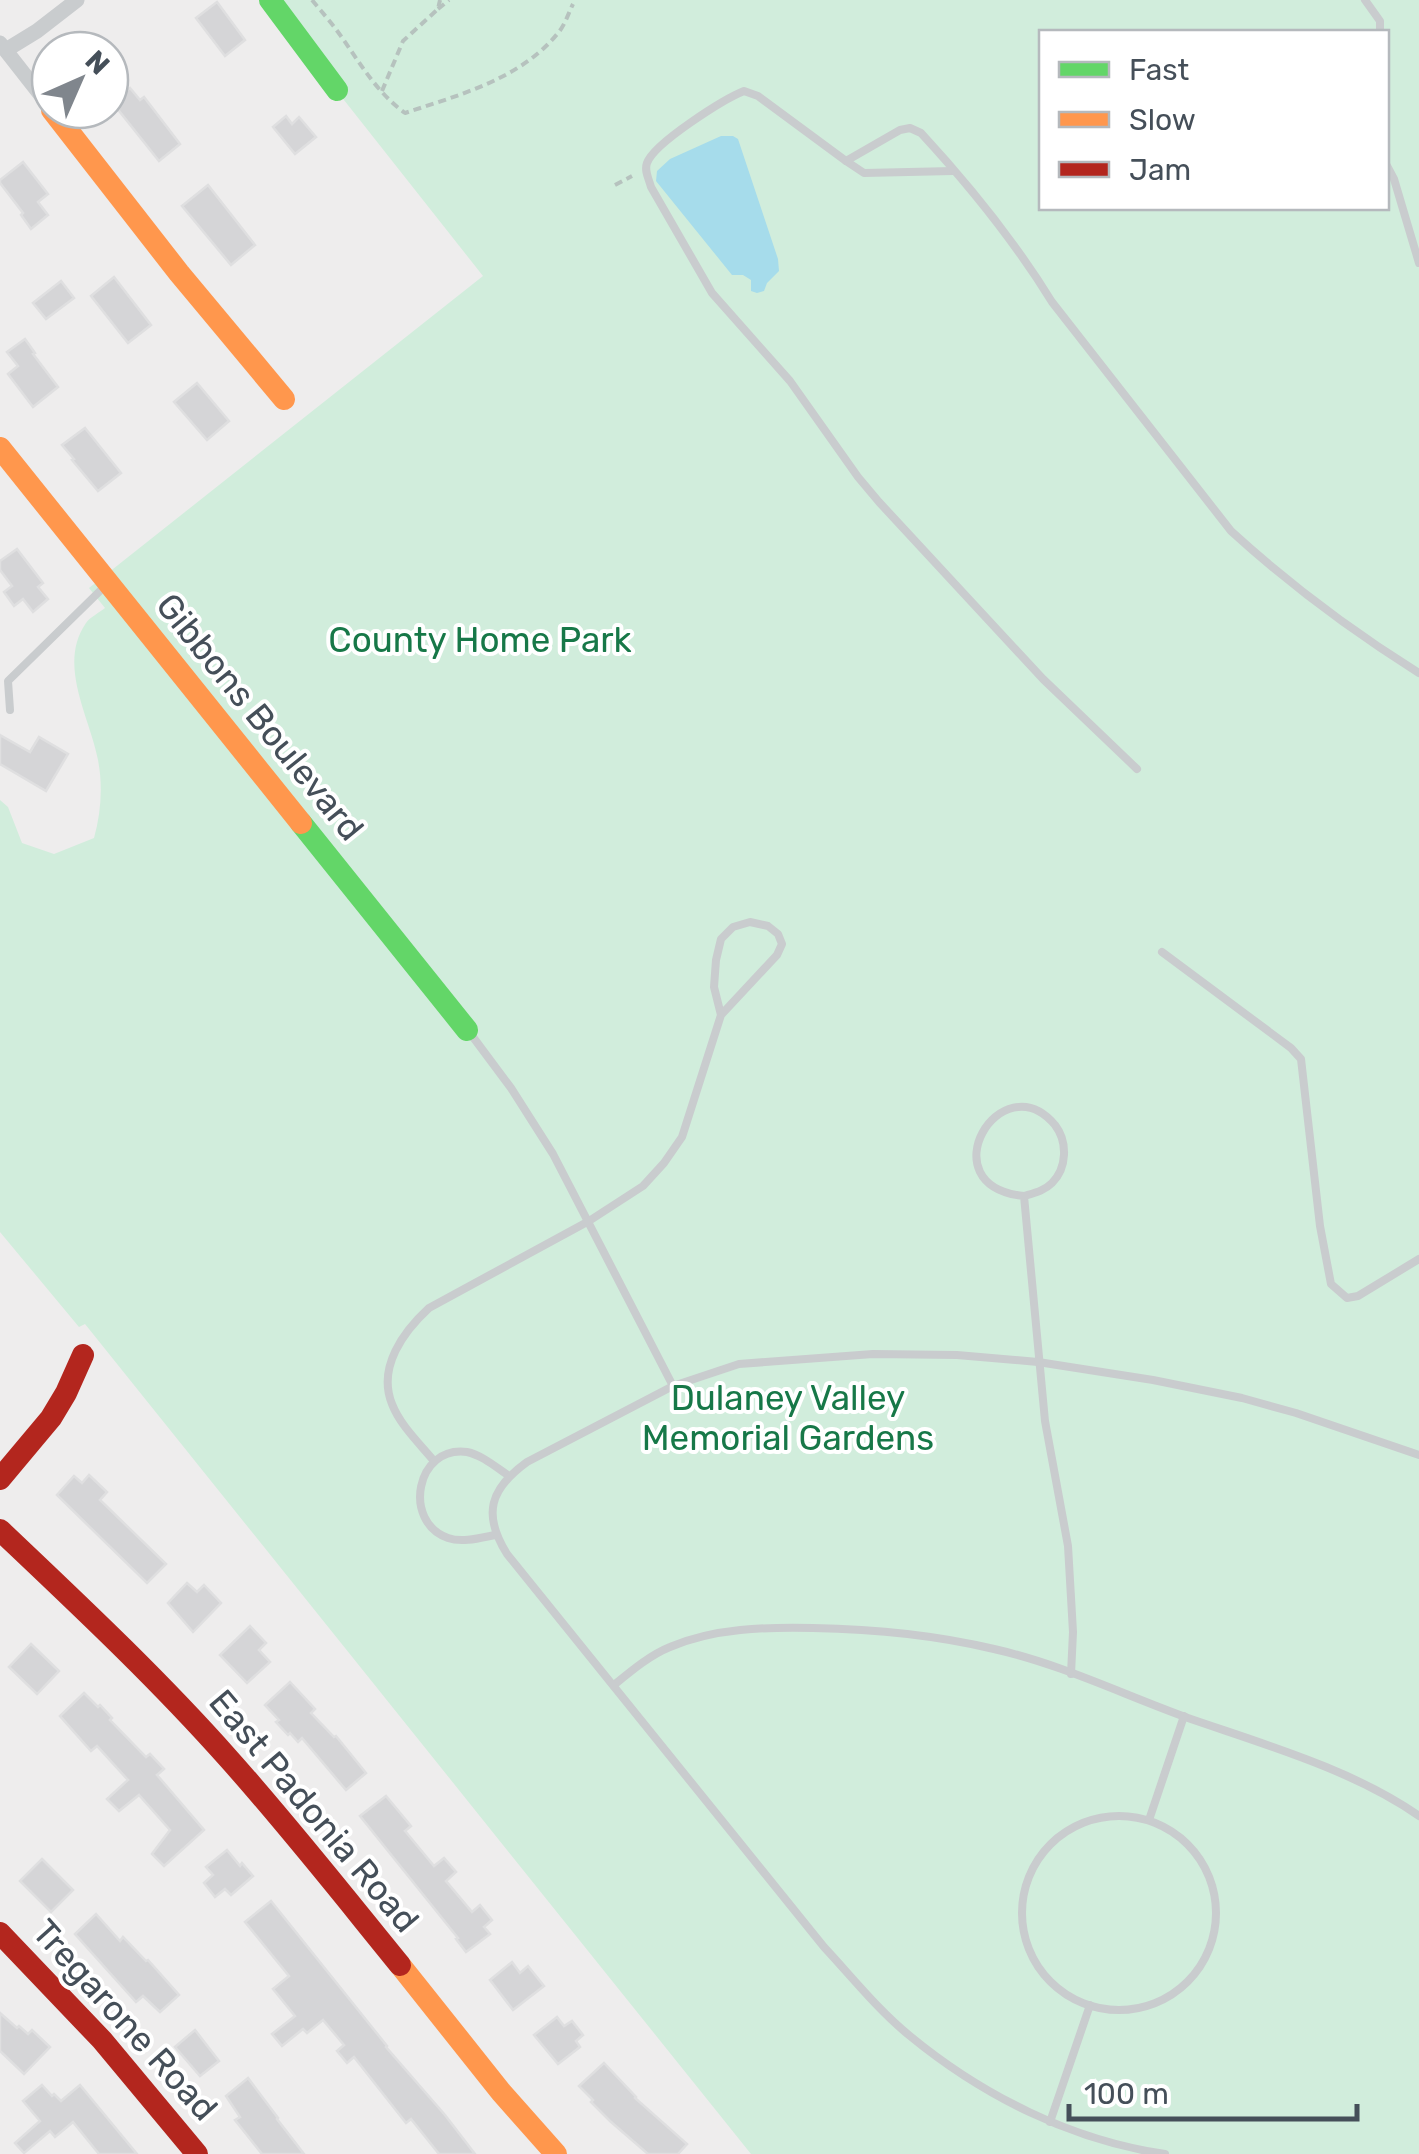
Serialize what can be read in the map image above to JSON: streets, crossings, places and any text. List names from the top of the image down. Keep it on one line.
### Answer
{"streets":{"street":["Gibbons Boulevard","East Padonia Road","Tregarone Road"]},"parks":["County Home Park","Dulaney Valley Memorial Gardens"],"legend":["Fast","Slow","Jam"],"scale_bar":"100 m","north":"top right"}
